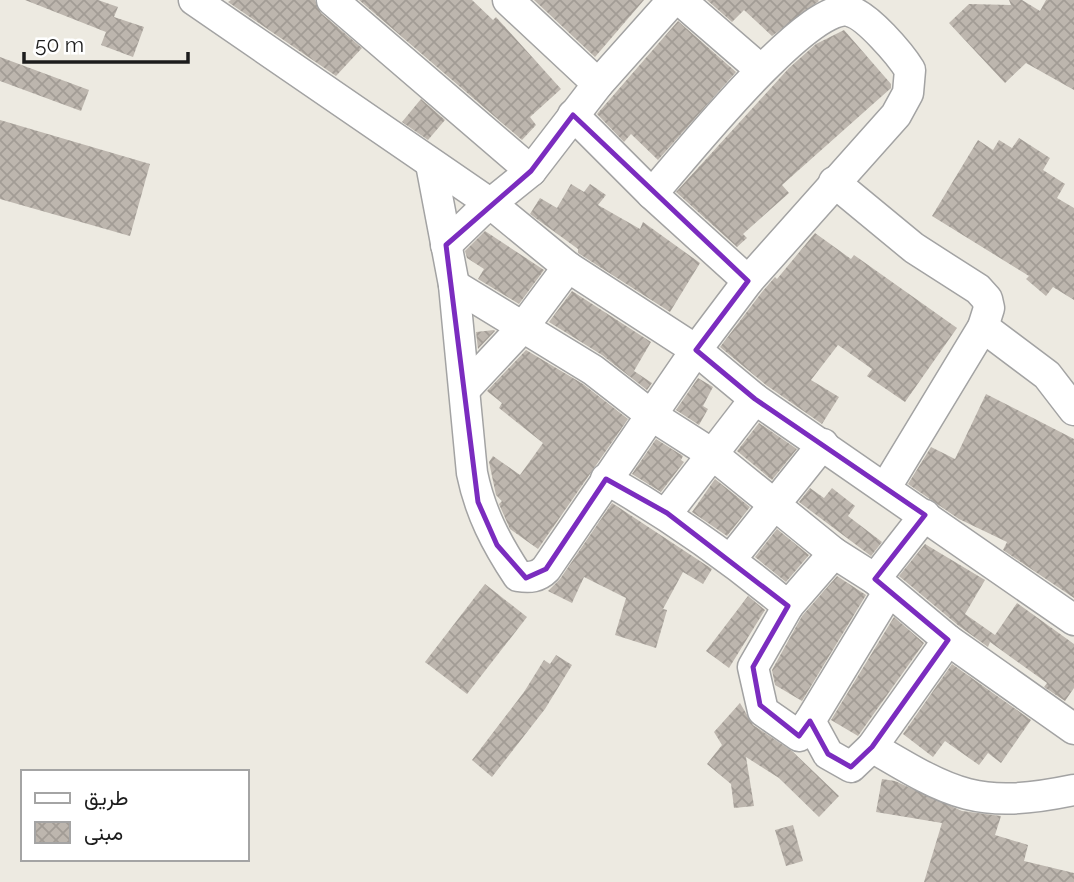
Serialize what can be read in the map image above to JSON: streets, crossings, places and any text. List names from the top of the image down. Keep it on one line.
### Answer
{"legend":["طريق","مبنى"],"scale_bar":"50 m"}
